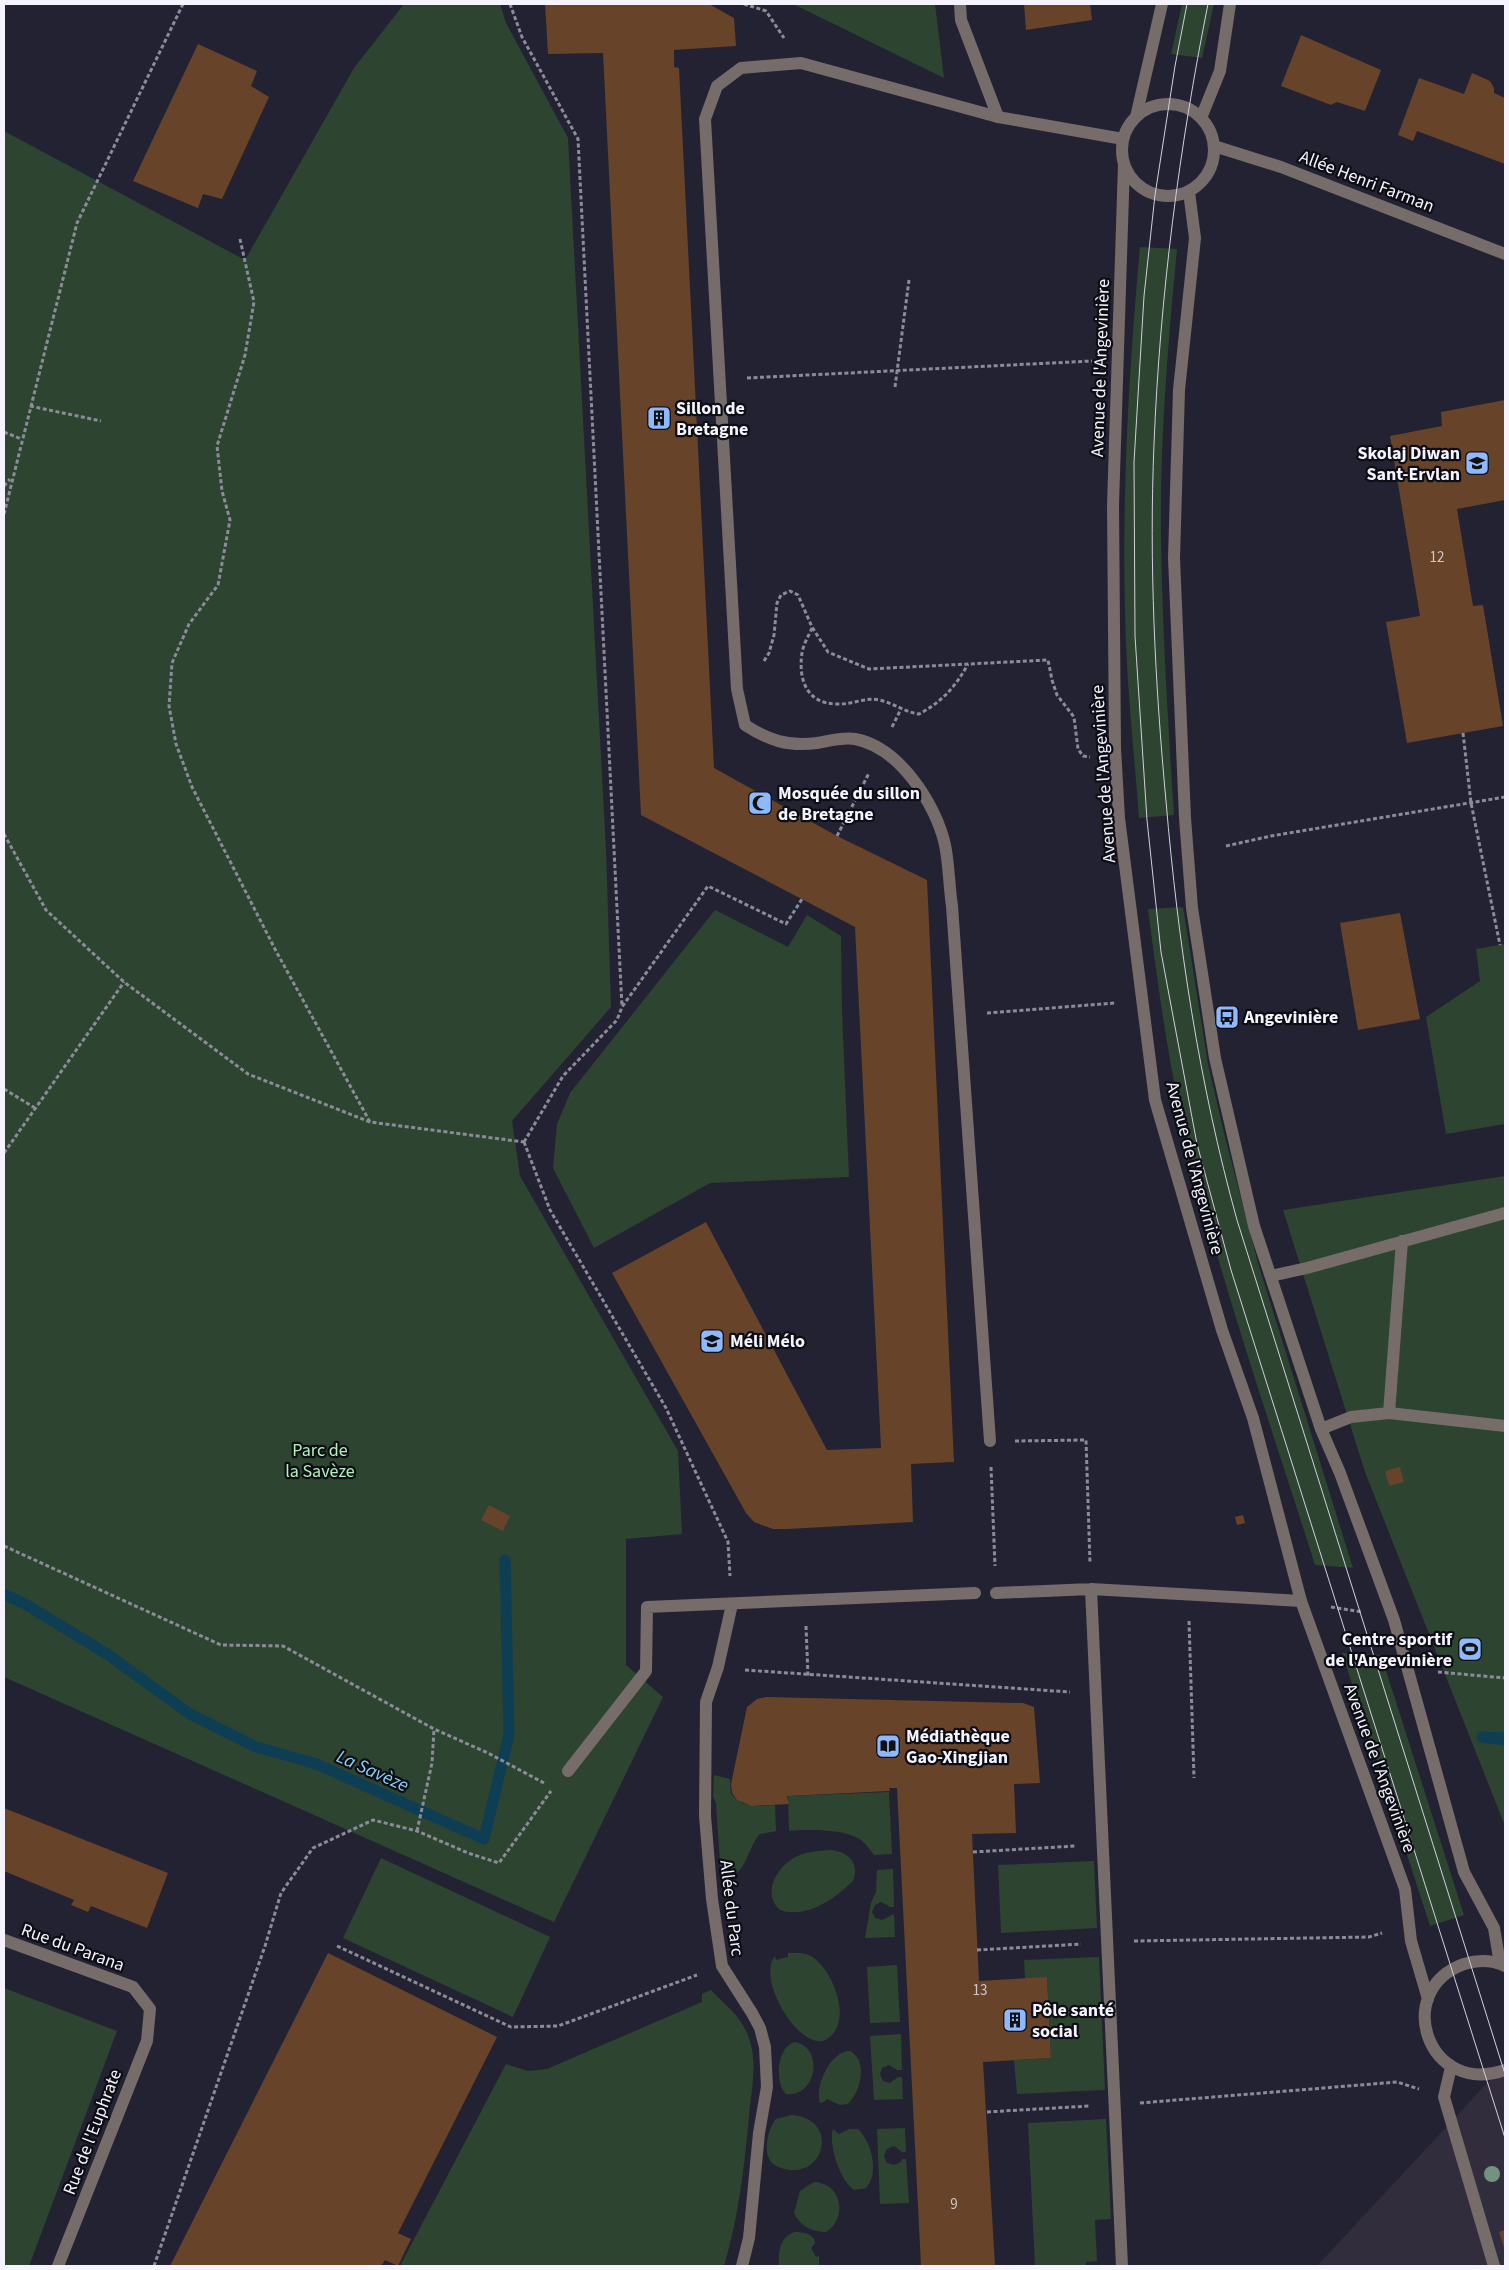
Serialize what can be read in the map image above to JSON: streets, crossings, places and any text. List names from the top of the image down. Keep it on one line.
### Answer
{"streets":{"street":["Allée Henri Farman","Avenue de l'Angevinière","Allée du Parc","Rue du Parana","Rue de l'Euphrate"]},"crossings":[["Allée Henri Farman","Avenue de l'Angevinière"],["Rue du Parana","Rue de l'Euphrate"]],"water":["La Savèze"],"parks":["Parc de la Savèze"],"places":{"building":["Sillon de Bretagne","Pôle santé social"],"school or university":["Skolaj Diwan Sant-Ervlan","Méli Mélo"],"mosque":["Mosquée du sillon de Bretagne"],"bus stop":["Angevinière"],"sports":["Centre sportif de l'Angevinière"],"library":["Médiathèque Gao-Xingjian"]},"house_numbers":["12","13","9"]}
